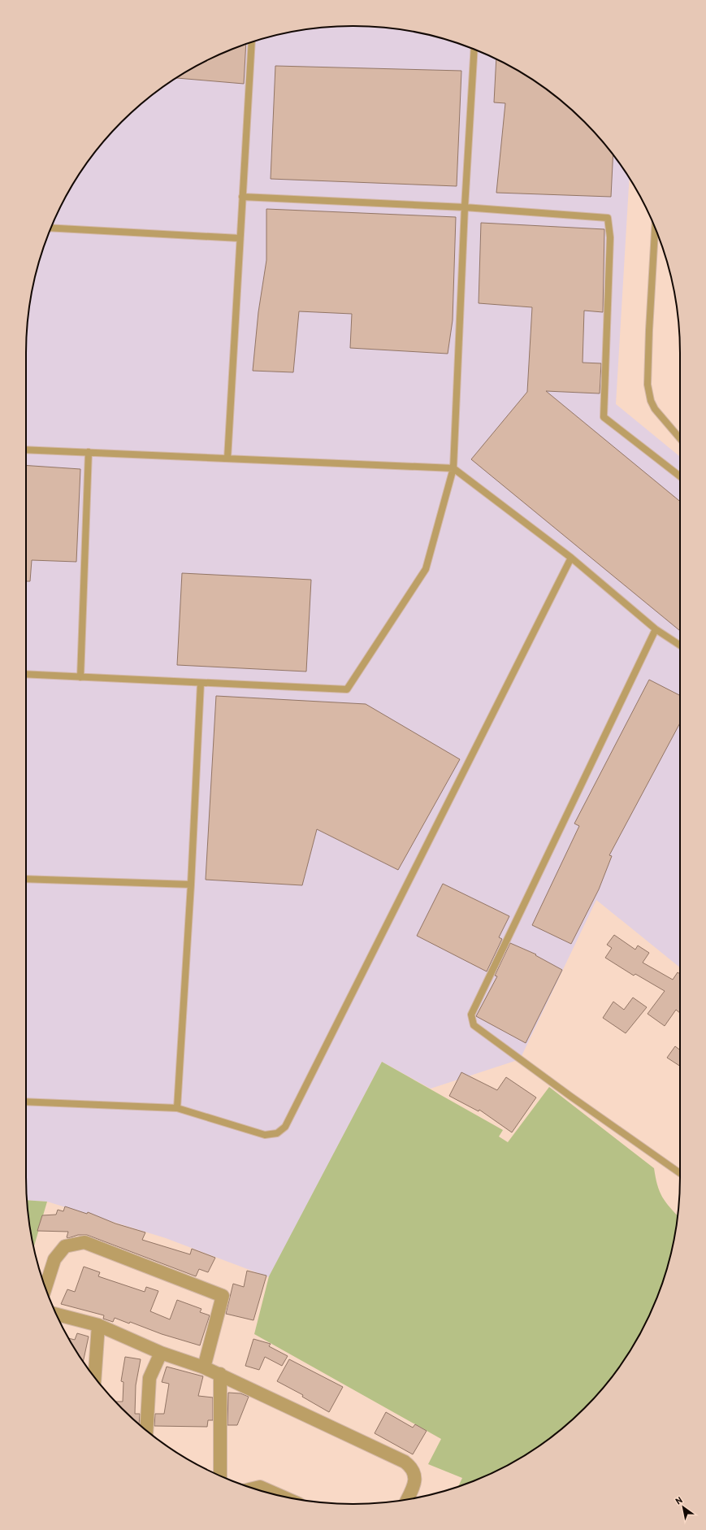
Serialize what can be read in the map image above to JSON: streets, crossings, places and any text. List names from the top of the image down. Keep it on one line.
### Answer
{"north":"top left"}
